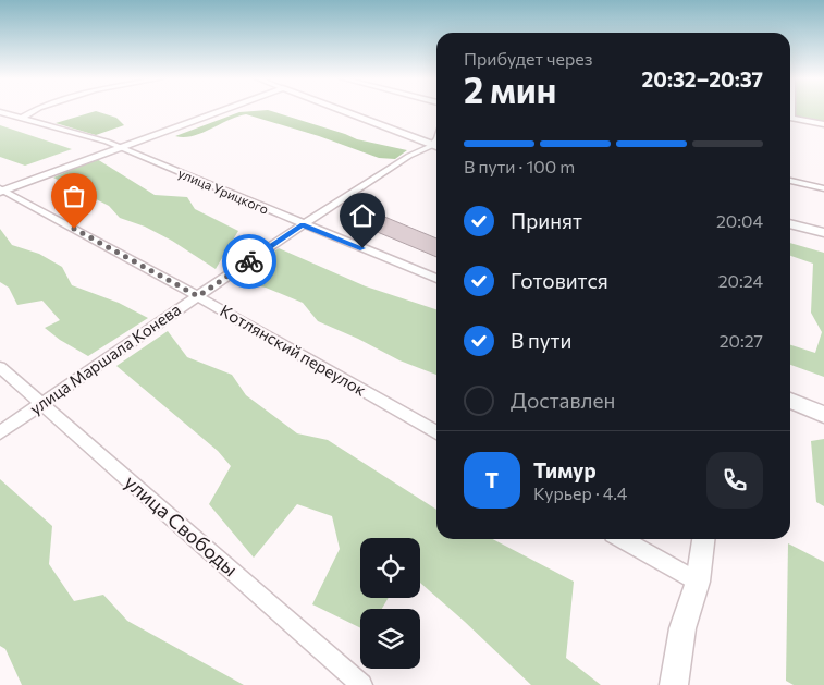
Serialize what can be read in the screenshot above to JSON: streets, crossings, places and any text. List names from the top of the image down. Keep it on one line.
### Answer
{"streets":{"street":["улица Урицкого","Котлянский переулок","улица Маршала Конева","улица Свободы"]},"crossings":[["улица Урицкого","улица Маршала Конева"],["Котлянский переулок","улица Маршала Конева"],["улица Маршала Конева","улица Свободы"]],"page":{"heading":["2 мин","Прибудет через","20:32–20:37"],"panel":["Тимур","Курьер · 4.4"],"bar":"В пути · 100 m","list":[["Принят","20:04"],["Готовится","20:24"],["В пути","20:27"],"Доставлен"],"round":"Т"}}
